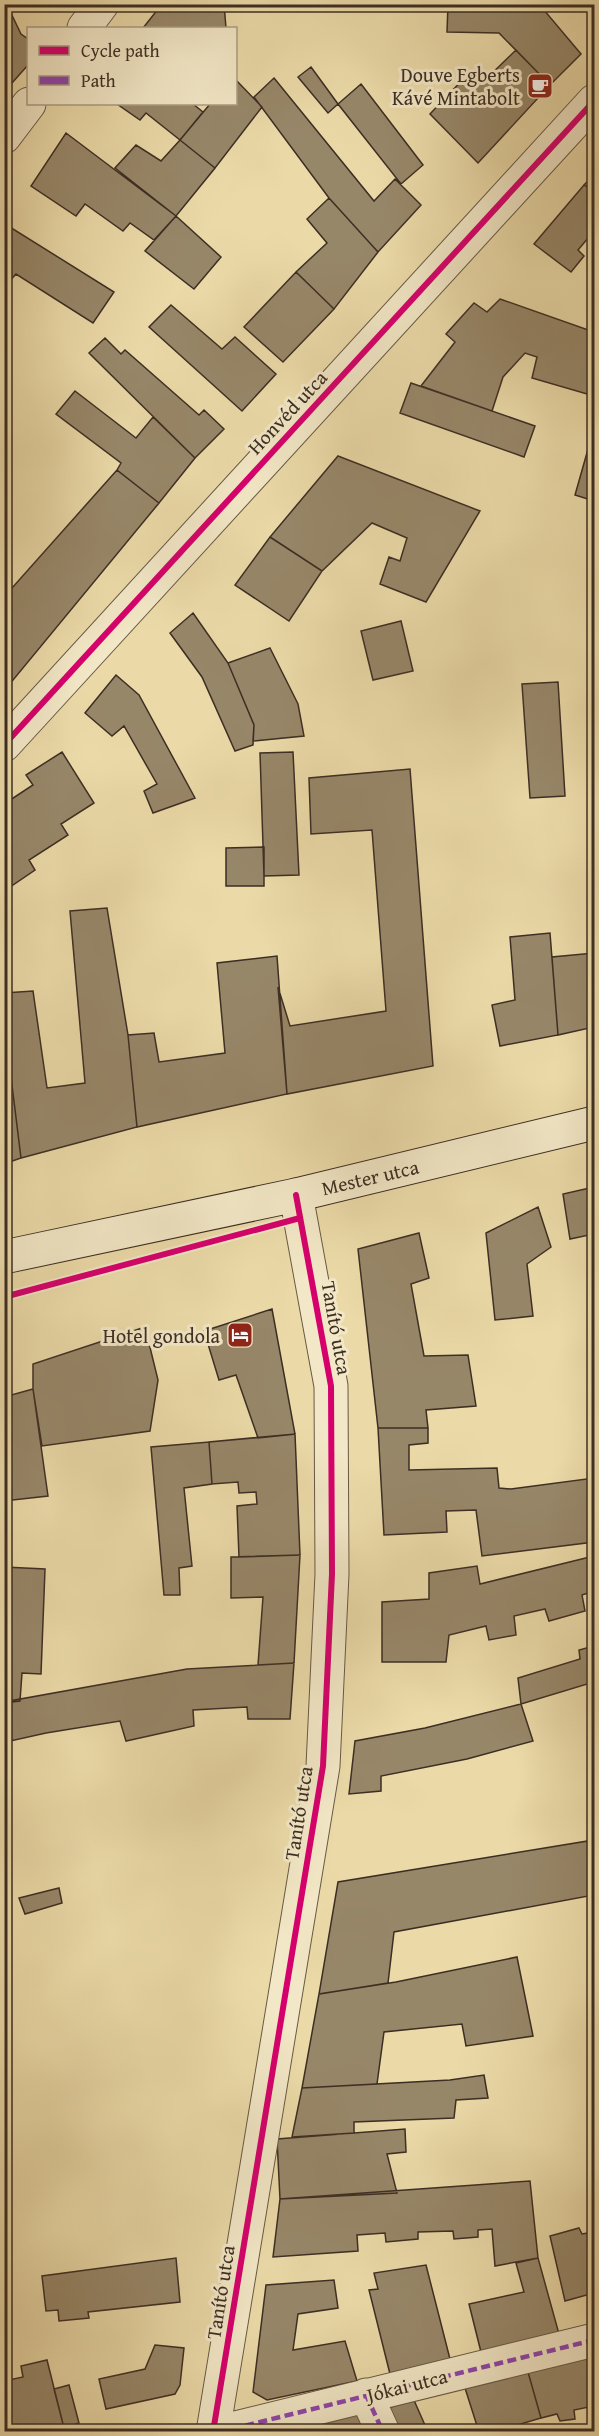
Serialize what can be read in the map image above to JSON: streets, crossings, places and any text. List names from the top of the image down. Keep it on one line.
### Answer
{"streets":{"street":["Honvéd utca","Mester utca","Tanító utca","Jókai utca"]},"crossings":[["Mester utca","Tanító utca"]],"places":{"cafe":["Douve Egberts Kávé Mintabolt"],"hotel":["Hotel gondola"]},"legend":["Cycle path","Path"]}
